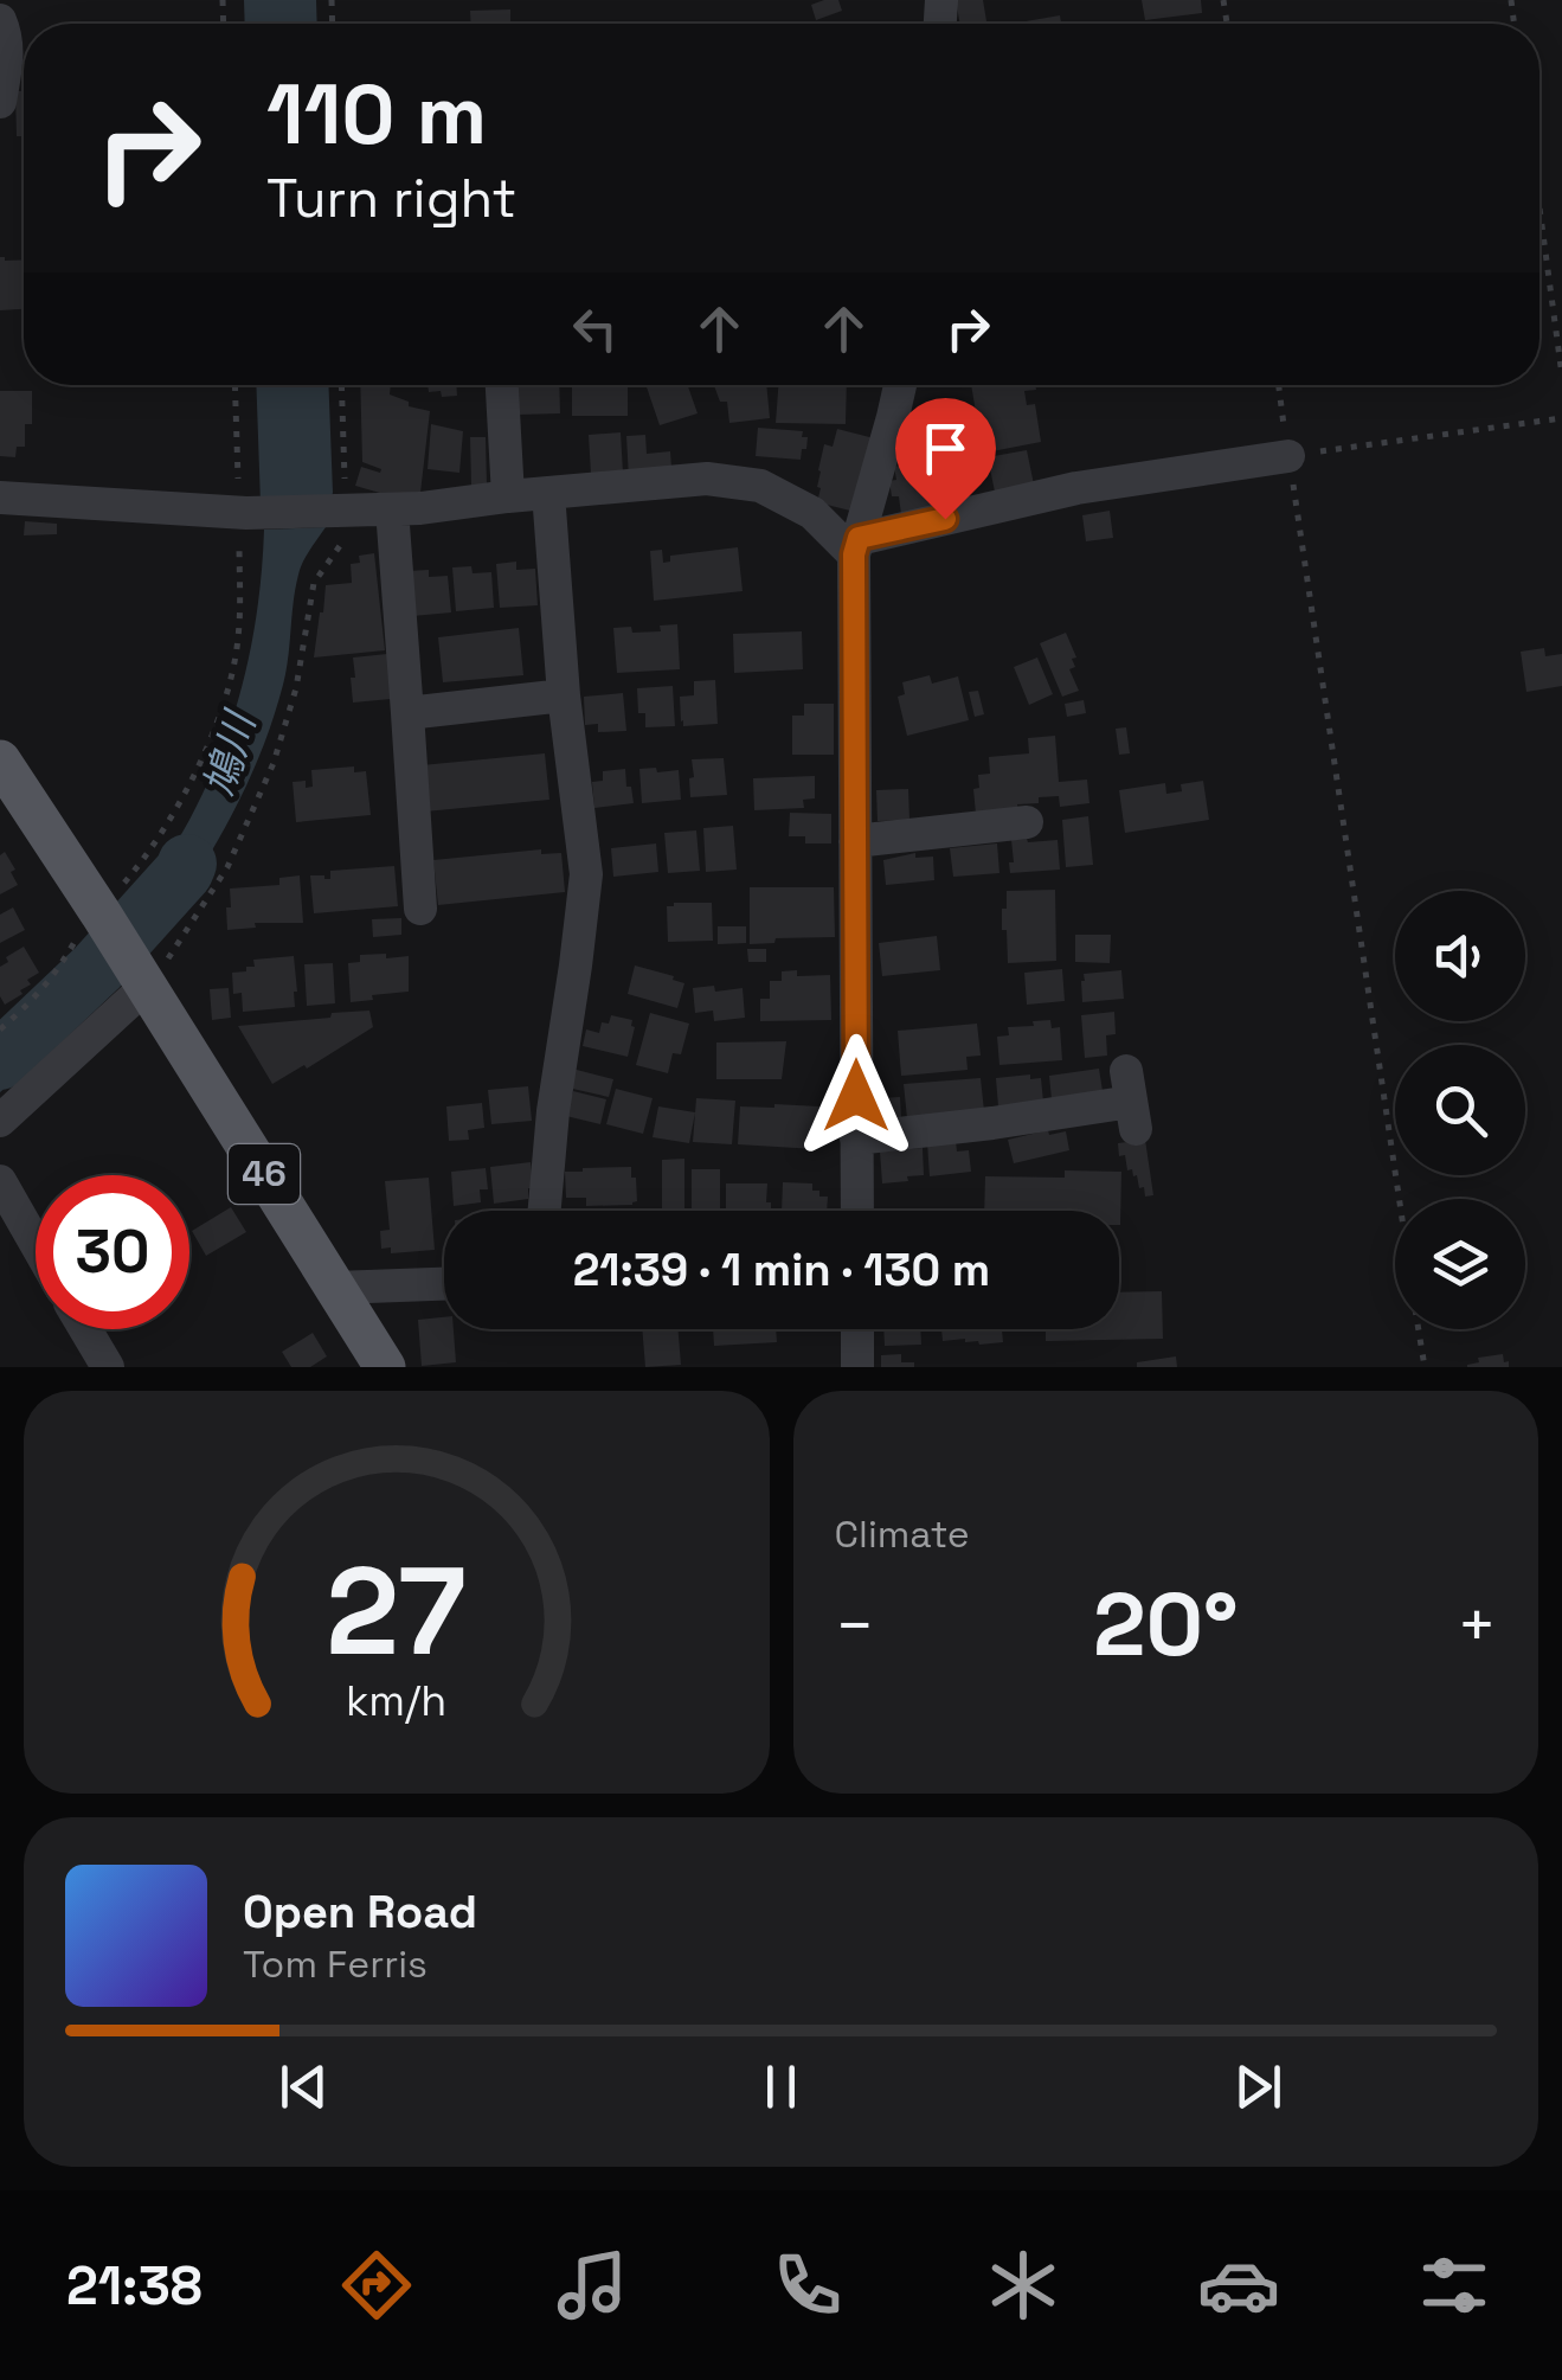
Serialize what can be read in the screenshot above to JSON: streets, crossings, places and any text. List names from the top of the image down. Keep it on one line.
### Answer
{"streets":{"main road":["46"]},"water":["鳩川"],"page":{"turn":["110 m","Turn right"],"limit":"30","trip":"21:39 · 1 min · 130 m","tile":"Climate","heat":["−","20°","+"],"song":["Open Road","Tom Ferris"],"tabs":"21:38","gauge":["27","km/h"]}}
